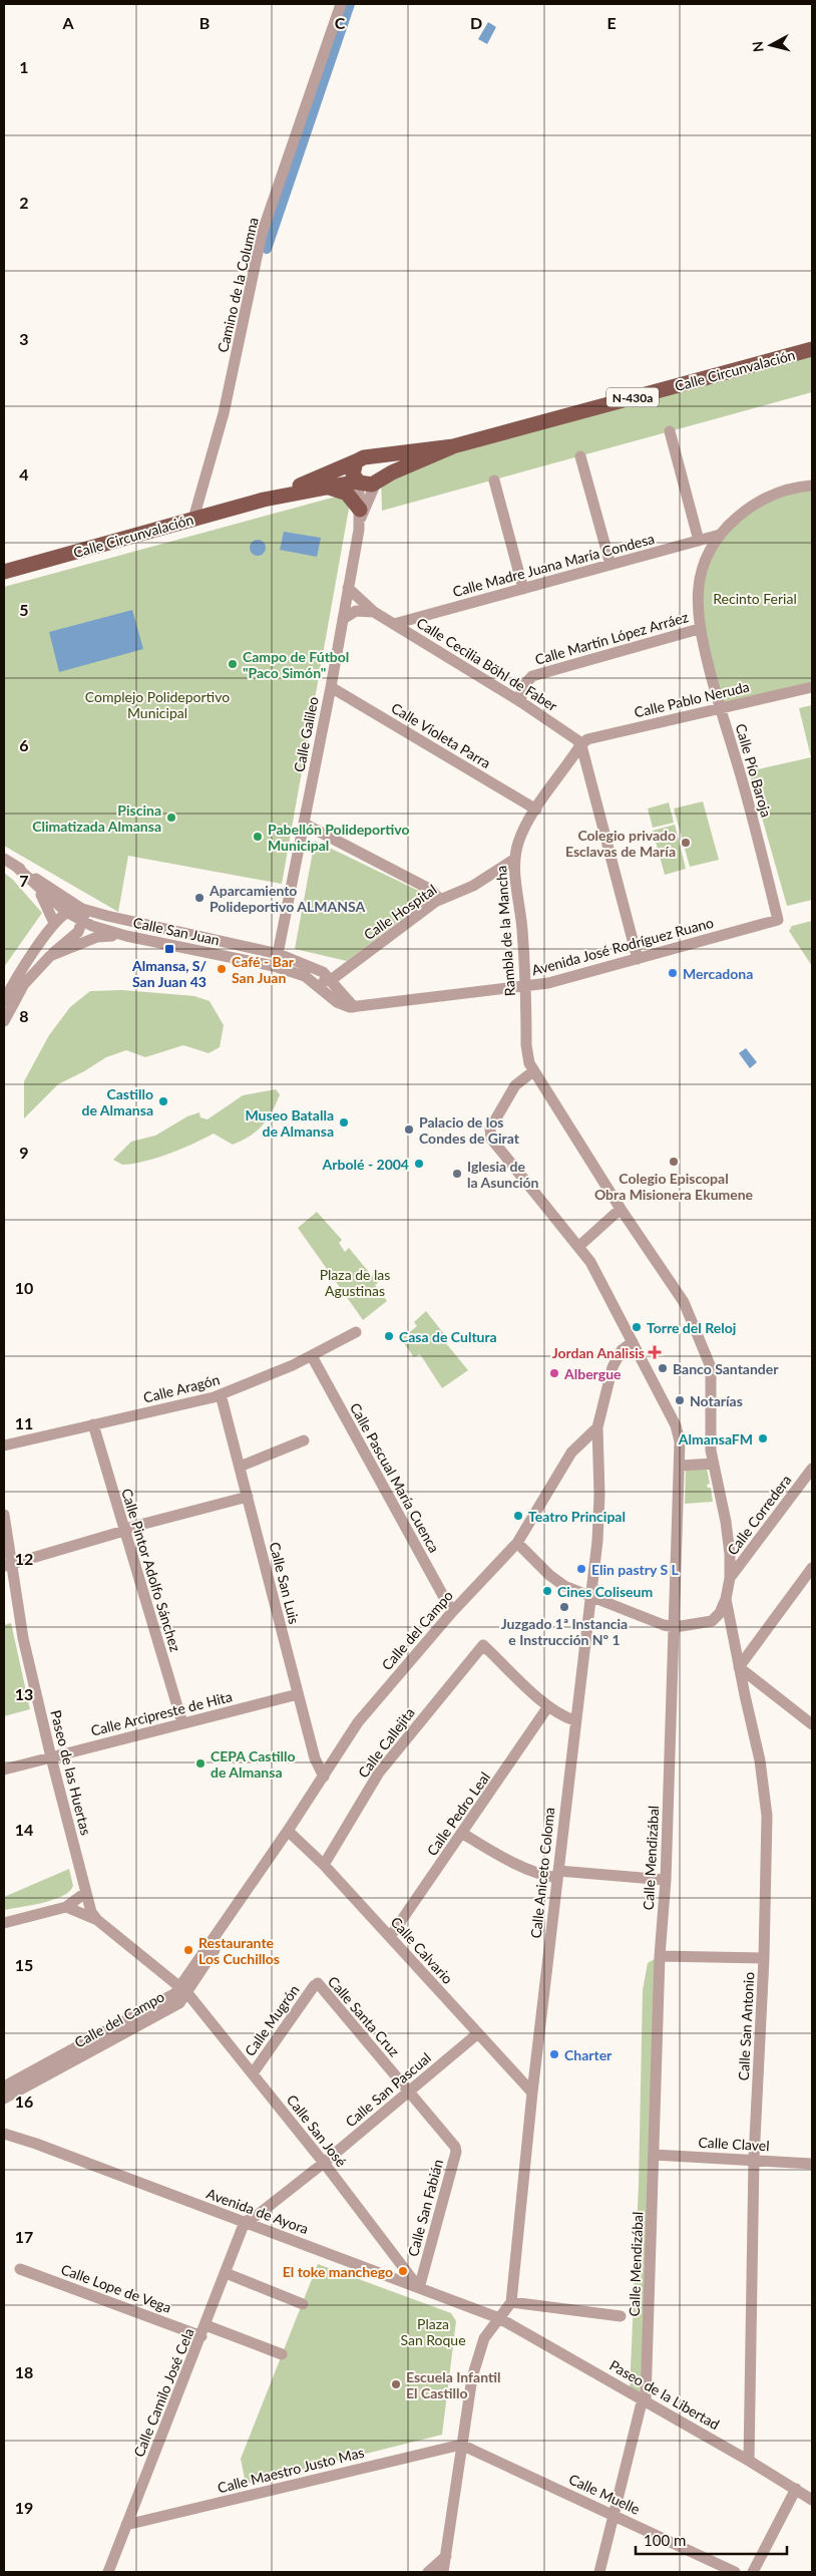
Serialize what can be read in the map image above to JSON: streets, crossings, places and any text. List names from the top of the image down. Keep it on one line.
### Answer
{"streets":{"main road":["Calle Circunvalación","N-430a"],"street":["Camino de la Columna","Calle Madre Juana María Condesa","Calle Martín López Arráez","Calle Cecilia Böhl de Faber","Calle Pablo Neruda","Calle Galileo","Calle Violeta Parra","Calle Pío Baroja","Calle Hospital","Calle San Juan","Rambla de la Mancha","Avenida José Rodríguez Ruano","Calle Aragón","Calle Pascual María Cuenca","Calle Corredera","Calle Pintor Adolfo Sánchez","Calle San Luis","Calle del Campo","Calle Arcipreste de Hita","Calle Callejita","Paseo de las Huertas","Calle Pedro Leal","Calle Mendizábal","Calle Aniceto Coloma","Calle Calvario","Calle Santa Cruz","Calle Mugrón","Calle San Antonio","Calle San Pascual","Calle San José","Calle Clavel","Calle San Fabián","Avenida de Ayora","Calle Lope de Vega","Calle Camilo José Cela","Paseo de la Libertad","Calle Maestro Justo Mas","Calle Muelle"]},"crossings":[["Camino de la Columna","Calle Circunvalación"],["Calle Circunvalación","N-430a"],["Calle Circunvalación","Calle Galileo"],["N-430a","Calle Galileo"],["Calle Madre Juana María Condesa","Calle Cecilia Böhl de Faber"],["Calle Madre Juana María Condesa","Calle Pío Baroja"],["Calle Martín López Arráez","Calle Cecilia Böhl de Faber"],["Calle Martín López Arráez","Calle Pío Baroja"],["Calle Cecilia Böhl de Faber","Calle Pablo Neruda"],["Calle Cecilia Böhl de Faber","Calle Galileo"],["Calle Cecilia Böhl de Faber","Rambla de la Mancha"],["Calle Pablo Neruda","Calle Pío Baroja"],["Calle Pablo Neruda","Rambla de la Mancha"],["Calle Galileo","Calle Violeta Parra"],["Calle Galileo","Calle San Juan"],["Calle Violeta Parra","Rambla de la Mancha"],["Calle Pío Baroja","Avenida José Rodríguez Ruano"],["Calle Hospital","Calle San Juan"],["Calle Hospital","Rambla de la Mancha"],["Calle San Juan","Avenida José Rodríguez Ruano"],["Rambla de la Mancha","Avenida José Rodríguez Ruano"],["Rambla de la Mancha","Calle Corredera"],["Rambla de la Mancha","Calle Mendizábal"],["Calle Aragón","Calle Pascual María Cuenca"],["Calle Aragón","Calle Pintor Adolfo Sánchez"],["Calle Aragón","Calle San Luis"],["Calle Pascual María Cuenca","Calle del Campo"],["Calle Pintor Adolfo Sánchez","Calle Arcipreste de Hita"],["Calle San Luis","Calle del Campo"],["Calle San Luis","Calle Arcipreste de Hita"],["Calle del Campo","Paseo de las Huertas"],["Calle del Campo","Calle Aniceto Coloma"],["Calle del Campo","Calle Calvario"],["Calle del Campo","Calle San José"],["Calle Arcipreste de Hita","Paseo de las Huertas"],["Calle Callejita","Calle Pedro Leal"],["Calle Callejita","Calle Calvario"],["Paseo de las Huertas","Calle San José"],["Calle Pedro Leal","Calle Calvario"],["Calle Mendizábal","Calle Aniceto Coloma"],["Calle Mendizábal","Calle Clavel"],["Calle Mendizábal","Paseo de la Libertad"],["Calle Mendizábal","Calle Muelle"],["Calle Aniceto Coloma","Calle Calvario"],["Calle Calvario","Calle San Pascual"],["Calle Santa Cruz","Calle Mugrón"],["Calle Santa Cruz","Calle San Pascual"],["Calle Santa Cruz","Calle San Fabián"],["Calle Mugrón","Calle San José"],["Calle San Antonio","Calle Clavel"],["Calle San Antonio","Paseo de la Libertad"],["Calle San Pascual","Calle San José"],["Calle San Pascual","Calle San Fabián"],["Calle San Pascual","Avenida de Ayora"],["Calle San Pascual","Calle Camilo José Cela"],["Calle San José","Calle San Fabián"],["Calle San José","Avenida de Ayora"],["Calle San Fabián","Avenida de Ayora"],["Avenida de Ayora","Calle Camilo José Cela"],["Avenida de Ayora","Paseo de la Libertad"],["Calle Lope de Vega","Calle Camilo José Cela"],["Calle Camilo José Cela","Calle Maestro Justo Mas"],["Calle Maestro Justo Mas","Calle Muelle"]],"parks":["Recinto Ferial","Complejo Polideportivo Municipal","Plaza de las Agustinas","Plaza San Roque"],"places":{"other":["Campo de Fútbol \"Paco Simón\"","Piscina Climatizada Almansa","Pabellón Polideportivo Municipal","Colegio privado Esclavas de María","Aparcamiento Polideportivo ALMANSA","Café - Bar San Juan","Mercadona","Castillo de Almansa","Museo Batalla de Almansa","Palacio de los Condes de Girat","Colegio Episcopal Obra Misionera Ekumene","Arbolé - 2004","Iglesia de la Asunción","Torre del Reloj","Casa de Cultura","Banco Santander","Albergue","Notarías","AlmansaFM","Teatro Principal","Elin pastry S L","Cines Coliseum","Juzgado 1ª Instancia e Instrucción Nº 1","CEPA Castillo de Almansa","Restaurante Los Cuchillos","Charter","El toke manchego","Escuela Infantil El Castillo"],"transit":["Almansa, S/ San Juan 43"],"health":["Jordan Analisis"]},"scale_bar":"100 m","north":"left","grid":{"columns":["A","B","C","D","E"],"rows":["1","2","3","4","5","6","7","8","9","10","11","12","13","14","15","16","17","18","19"]}}
